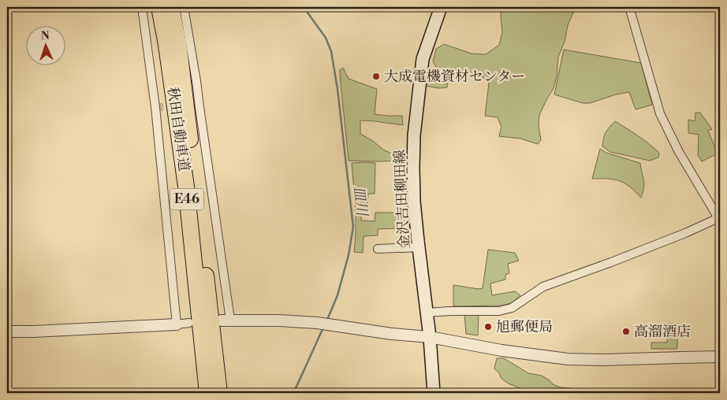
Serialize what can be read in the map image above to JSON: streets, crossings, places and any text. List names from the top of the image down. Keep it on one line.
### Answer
{"streets":{"highway":["秋田自動車道","E46"],"main road":["金沢吉田柳田線"]},"water":["皿川"],"places":["大成電機資材センター","旭郵便局","高溜酒店"],"north":"top"}
